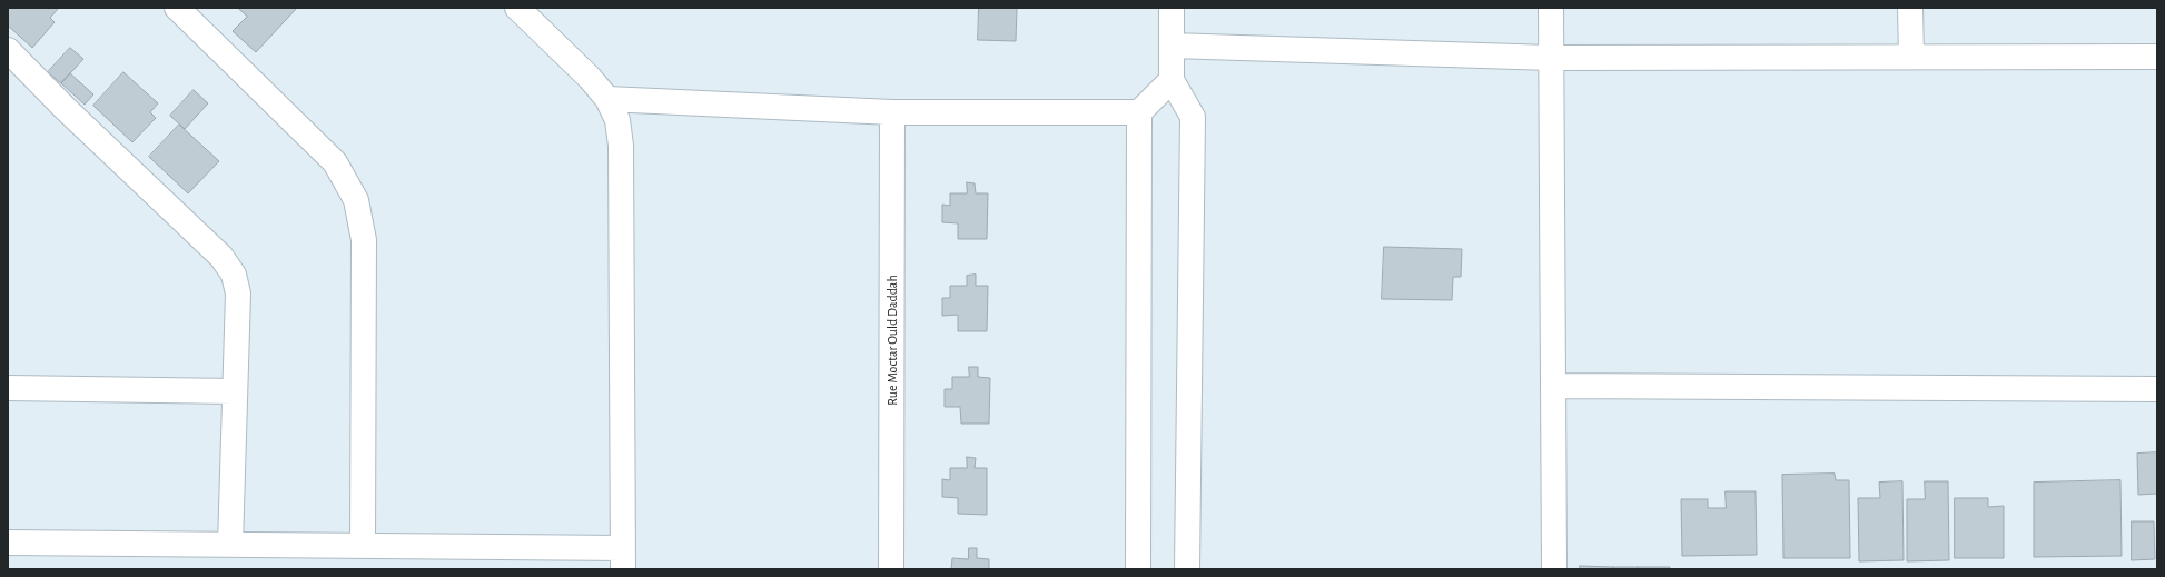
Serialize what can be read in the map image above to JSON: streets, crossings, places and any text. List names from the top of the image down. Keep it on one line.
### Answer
{"streets":{"street":["Rue Moctar Ould Daddah"]}}
